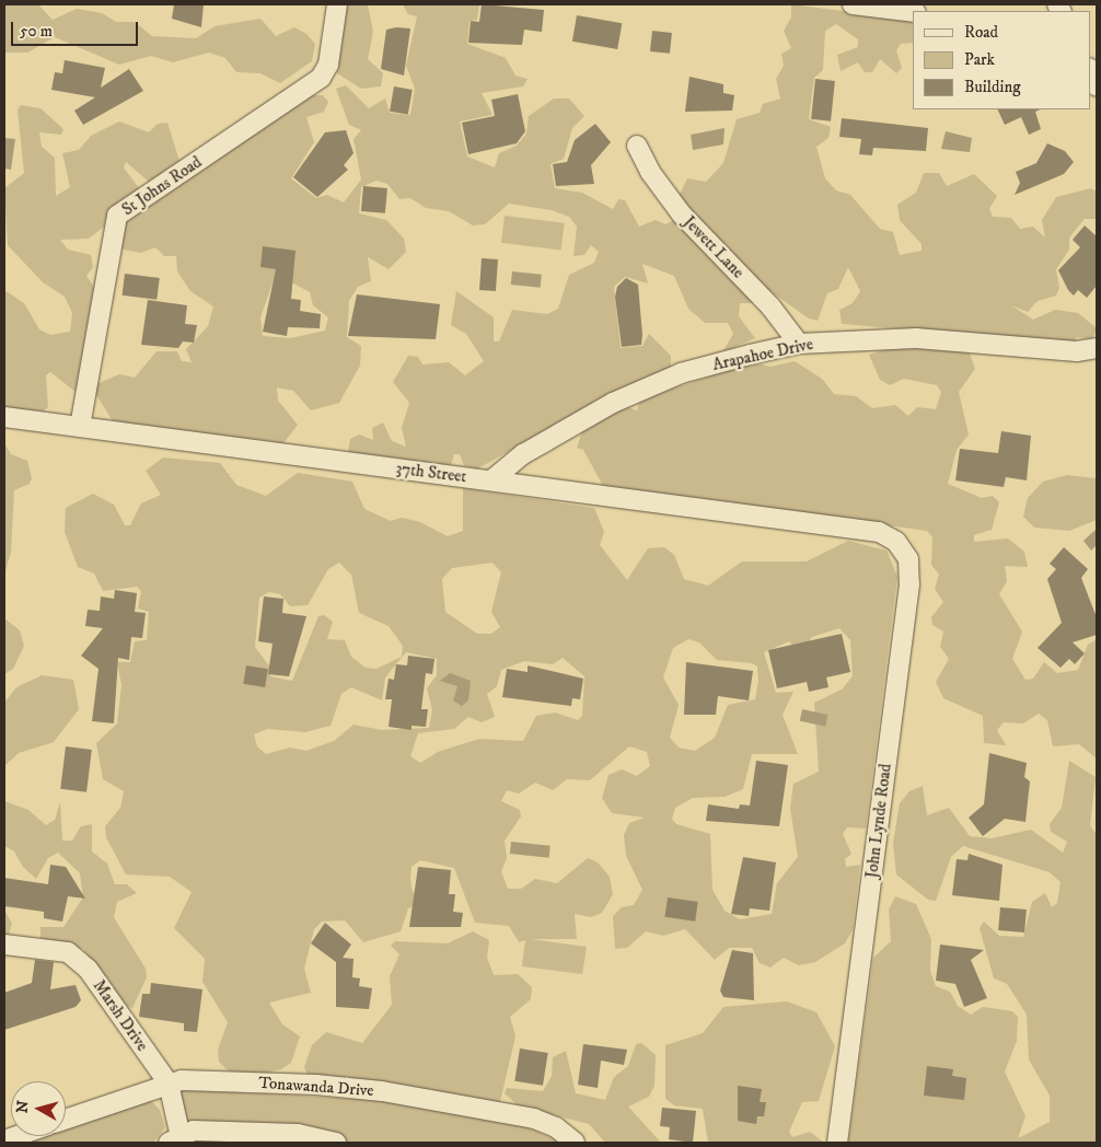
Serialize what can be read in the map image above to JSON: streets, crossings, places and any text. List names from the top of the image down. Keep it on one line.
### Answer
{"streets":{"street":["St Johns Road","Jewett Lane","Arapahoe Drive","37th Street","John Lynde Road","Marsh Drive","Tonawanda Drive"]},"crossings":[["St Johns Road","37th Street"],["Jewett Lane","Arapahoe Drive"],["Arapahoe Drive","37th Street"],["37th Street","John Lynde Road"],["Marsh Drive","Tonawanda Drive"]],"legend":["Road","Park","Building"],"scale_bar":"50 m","north":"left"}
